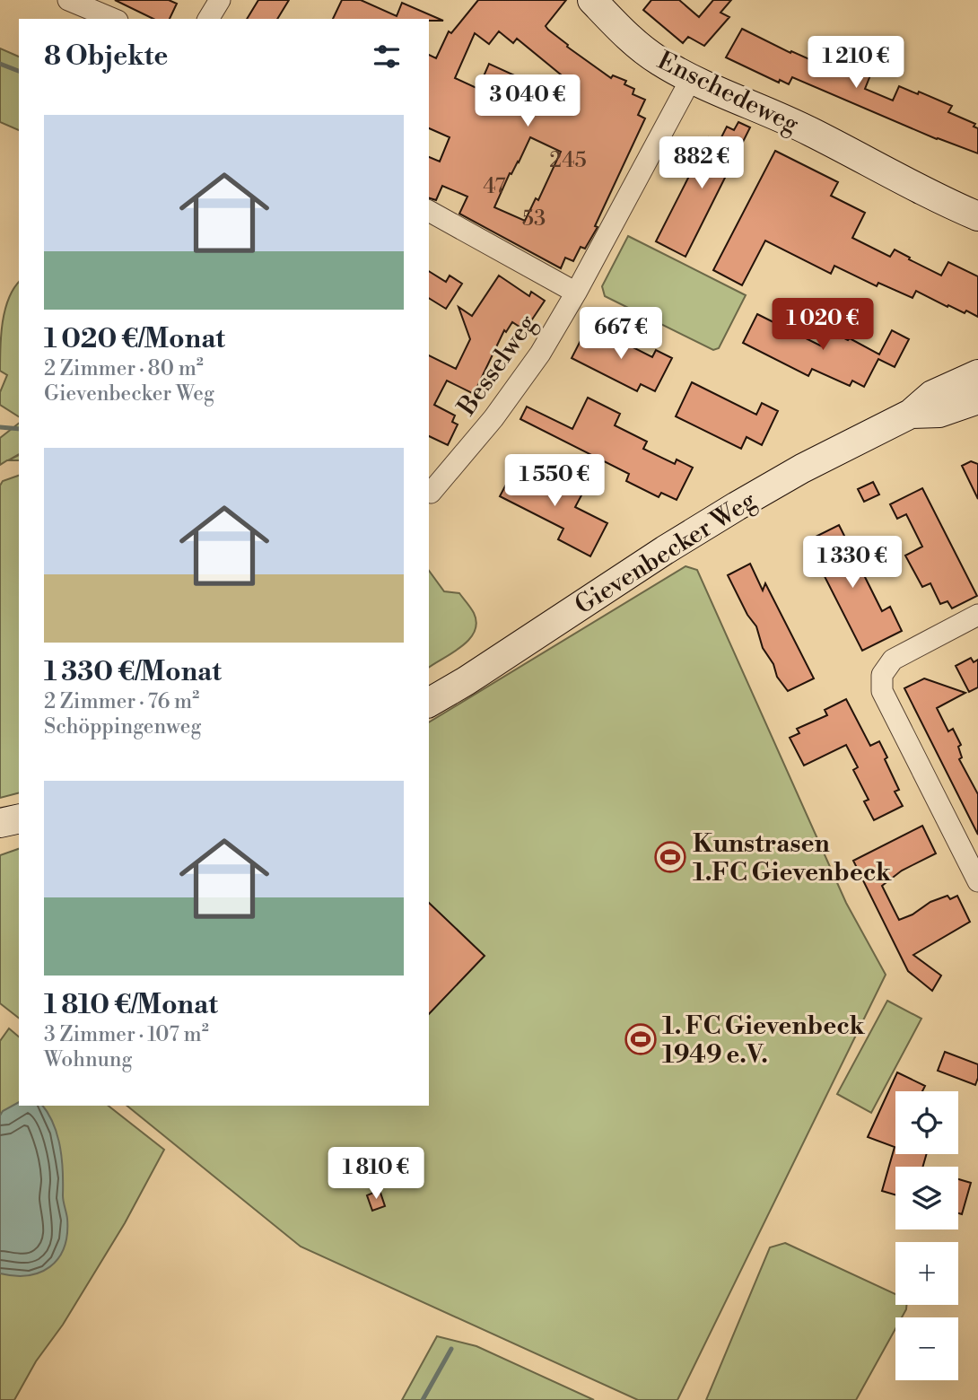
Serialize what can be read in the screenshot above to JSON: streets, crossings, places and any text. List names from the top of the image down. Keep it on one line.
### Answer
{"streets":{"main road":["Enschedeweg","Gievenbecker Weg"],"street":["Besselweg"]},"crossings":[["Enschedeweg","Besselweg"]],"places":{"sports":["Kunstrasen 1.FC Gievenbeck","1. FC Gievenbeck 1949 e.V."]},"house_numbers":["245","47","53"],"page":{"heading":"8 Objekte","price":["1 210 €","3 040 €","882 €","1 020 €","667 €","1 550 €","1 330 €","1 810 €"],"list":[{"name":"1 020 €/Monat","note":"2 Zimmer · 80 m² · Gievenbecker Weg"},{"name":"1 330 €/Monat","note":"2 Zimmer · 76 m² · Schöppingenweg"},{"name":"1 810 €/Monat","note":"3 Zimmer · 107 m² · Wohnung"}],"map_buttons":["+","−"]}}
